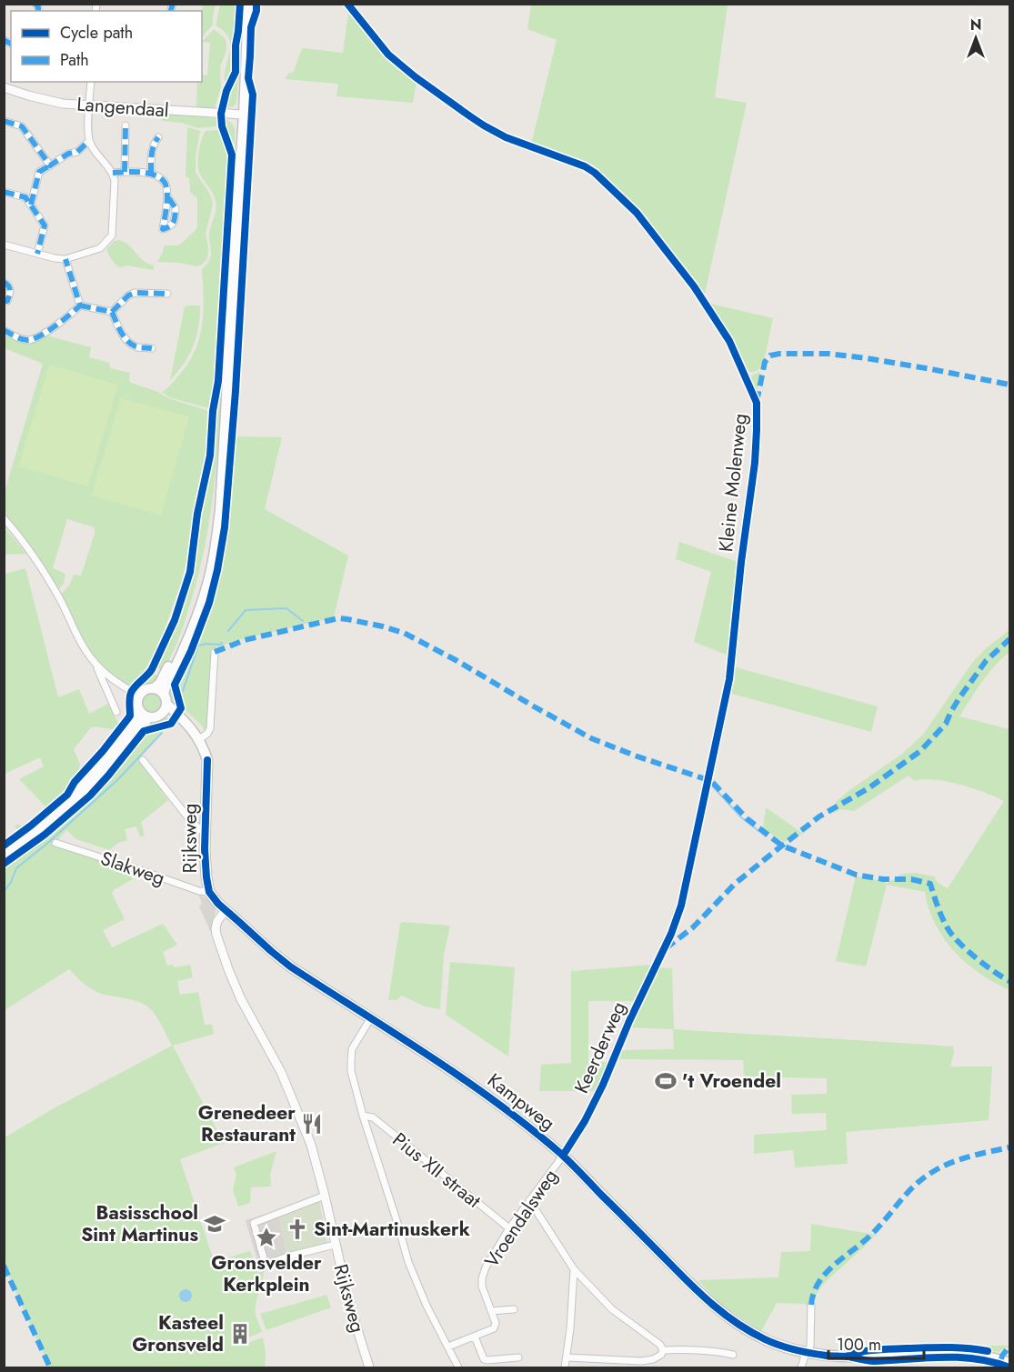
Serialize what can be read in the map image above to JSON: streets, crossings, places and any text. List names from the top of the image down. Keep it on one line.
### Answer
{"streets":{"main road":["Rijksweg","Kampweg"],"street":["Langendaal","Slakweg","Keerderweg","Pius XII straat","Vroendalsweg"],"cycle path":["Kleine Molenweg"]},"crossings":[["Rijksweg","Slakweg"],["Rijksweg","Kampweg"],["Keerderweg","Kampweg"],["Keerderweg","Vroendalsweg"],["Kampweg","Vroendalsweg"],["Pius XII straat","Vroendalsweg"]],"places":{"sports":["'t Vroendel"],"restaurant":["Grenedeer Restaurant"],"school or university":["Basisschool Sint Martinus"],"church":["Sint-Martinuskerk"],"place":["Gronsvelder Kerkplein"],"building":["Kasteel Gronsveld"]},"legend":["Cycle path","Path"],"scale_bar":"100 m","north":"top"}
